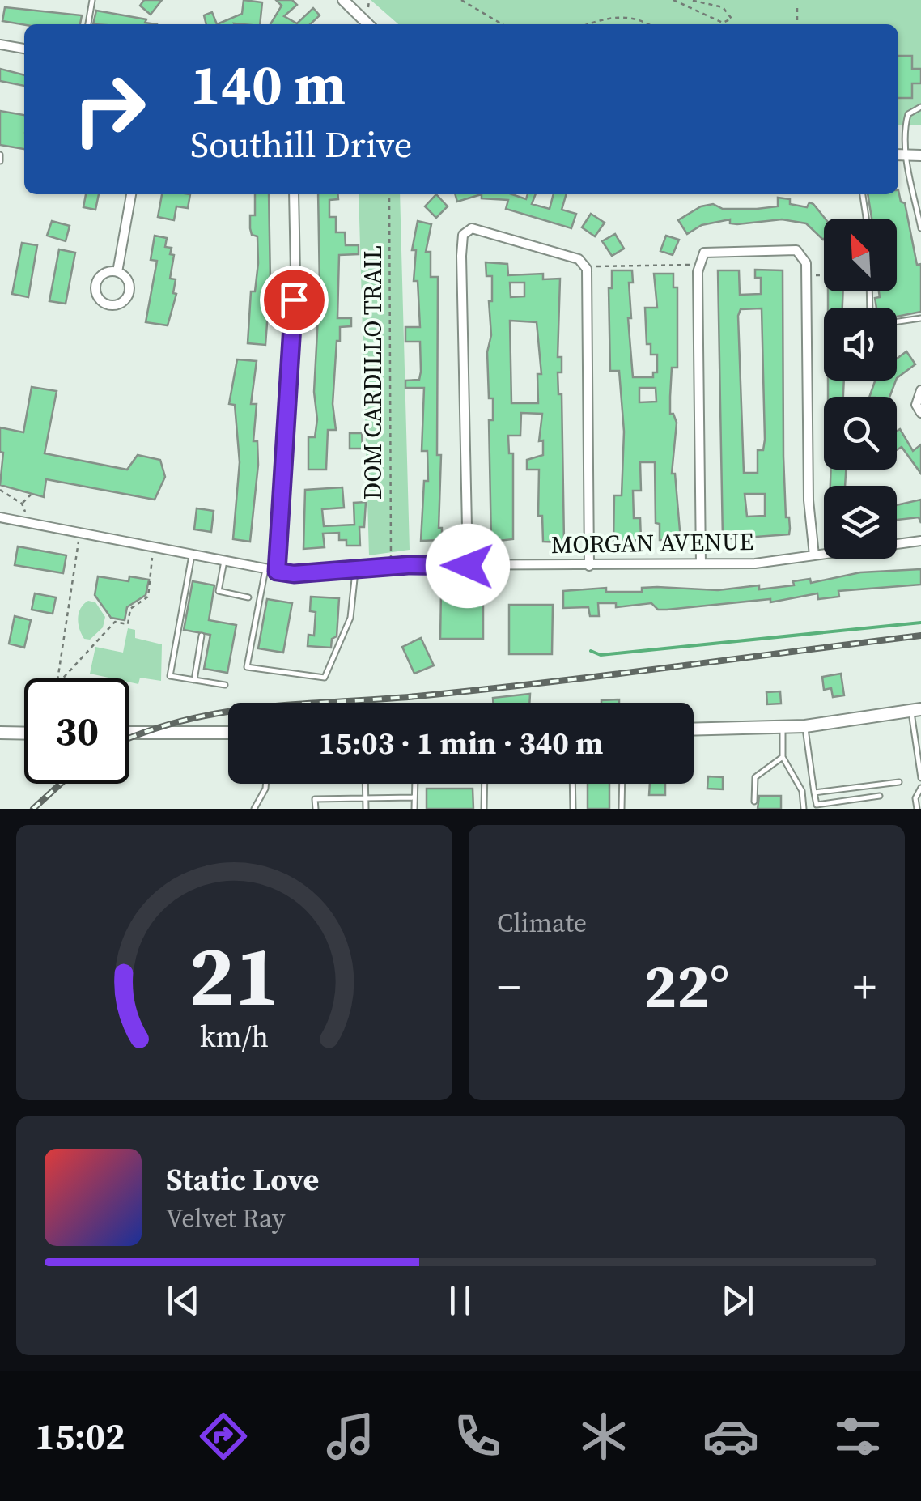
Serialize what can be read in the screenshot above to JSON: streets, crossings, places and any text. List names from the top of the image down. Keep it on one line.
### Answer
{"streets":{"street":["MORGAN AVENUE"],"path":["DOM CARDILLO TRAIL"]},"north":"top left","page":{"turn":["140 m","Southill Drive"],"limit":"30","trip":"15:03 · 1 min · 340 m","tile":"Climate","heat":["−","22°","+"],"song":["Static Love","Velvet Ray"],"tabs":"15:02","gauge":["21","km/h"]}}
